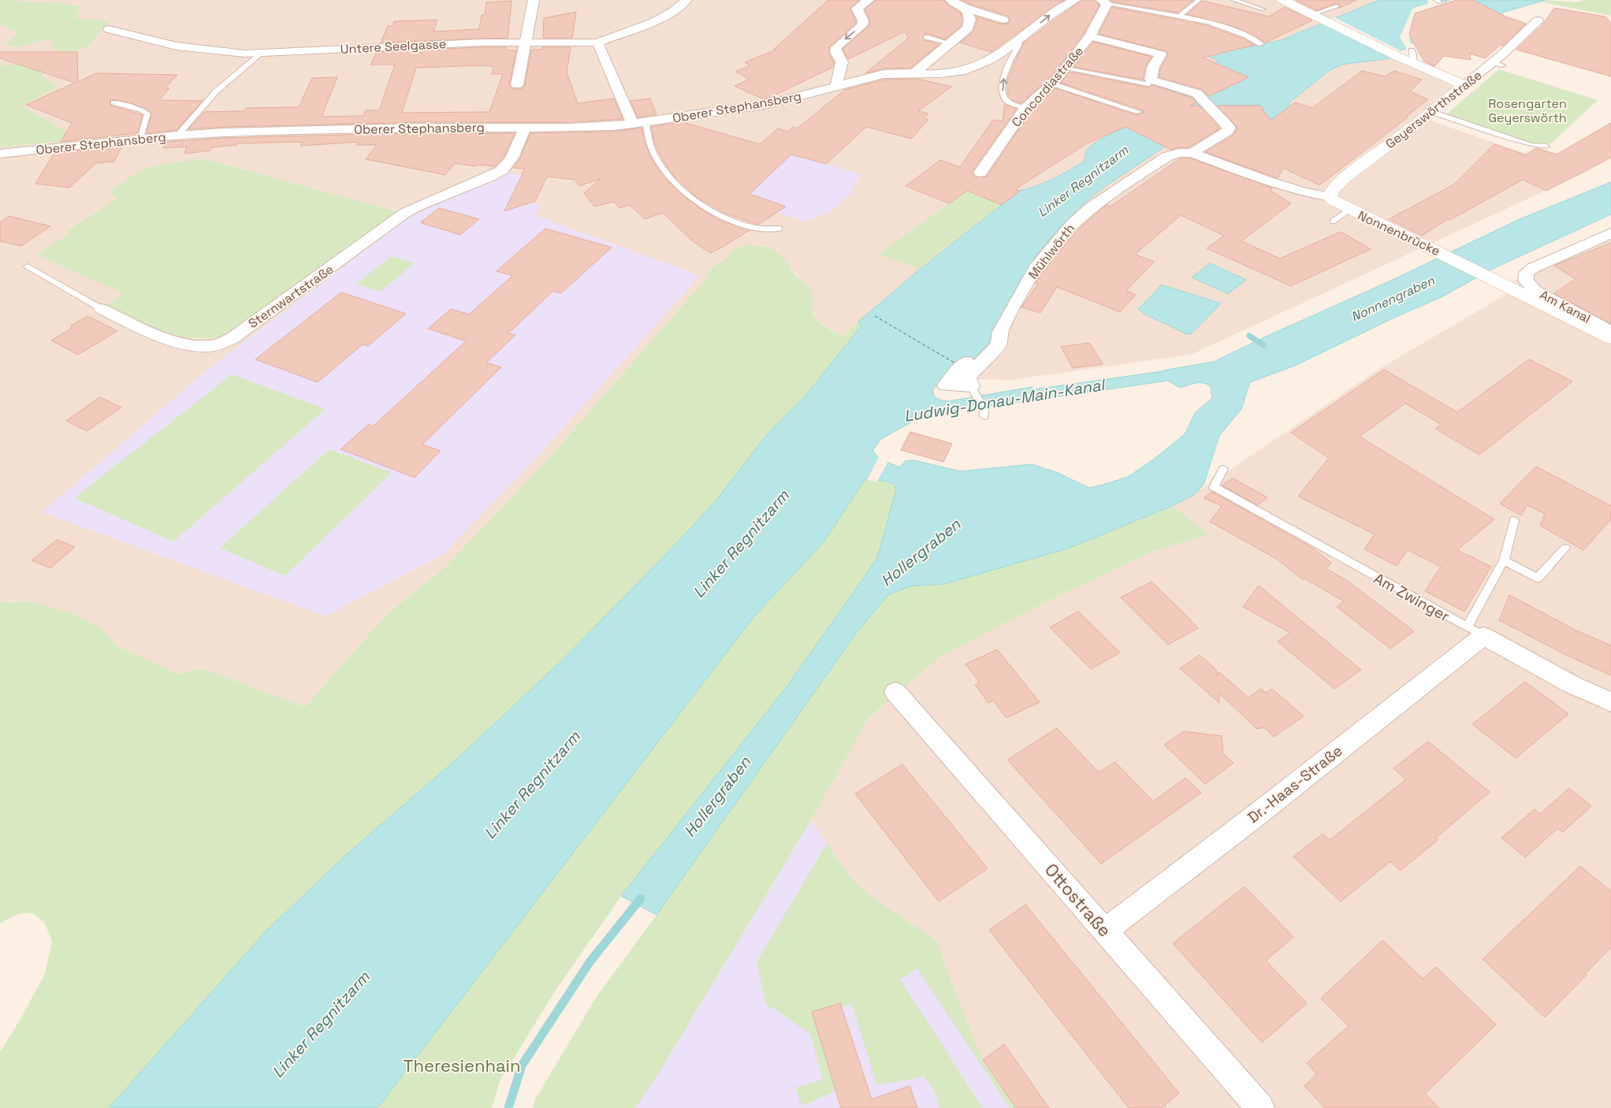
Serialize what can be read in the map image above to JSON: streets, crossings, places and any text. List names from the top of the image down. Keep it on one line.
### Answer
{"streets":{"street":["Untere Seelgasse","Concordiastraße","Oberer Stephansberg","Geyerswörthstraße","Nonnenbrücke","Mühlwörth","Sternwartstraße","Am Kanal","Am Zwinger","Dr.-Haas-Straße","Ottostraße"]},"crossings":[["Oberer Stephansberg","Sternwartstraße"],["Geyerswörthstraße","Nonnenbrücke"],["Nonnenbrücke","Mühlwörth"],["Am Zwinger","Dr.-Haas-Straße"],["Dr.-Haas-Straße","Ottostraße"]],"water":["Linker Regnitzarm","Nonnengraben","Ludwig-Donau-Main-Kanal","Hollergraben"],"parks":["Rosengarten Geyerswörth","Theresienhain"]}
